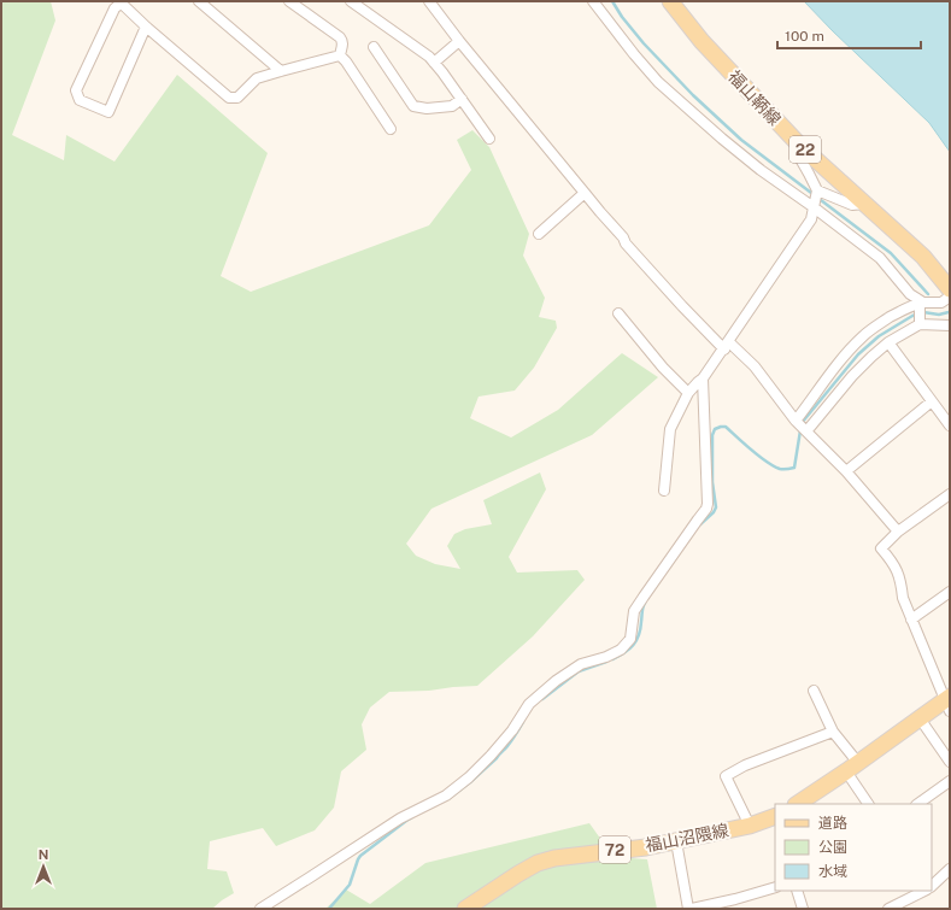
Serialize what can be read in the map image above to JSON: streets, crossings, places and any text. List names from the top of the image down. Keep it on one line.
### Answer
{"streets":{"main road":["福山鞆線","22","福山沼隈線","72"]},"legend":["道路","公園","水域"],"scale_bar":"100 m","north":"top"}
